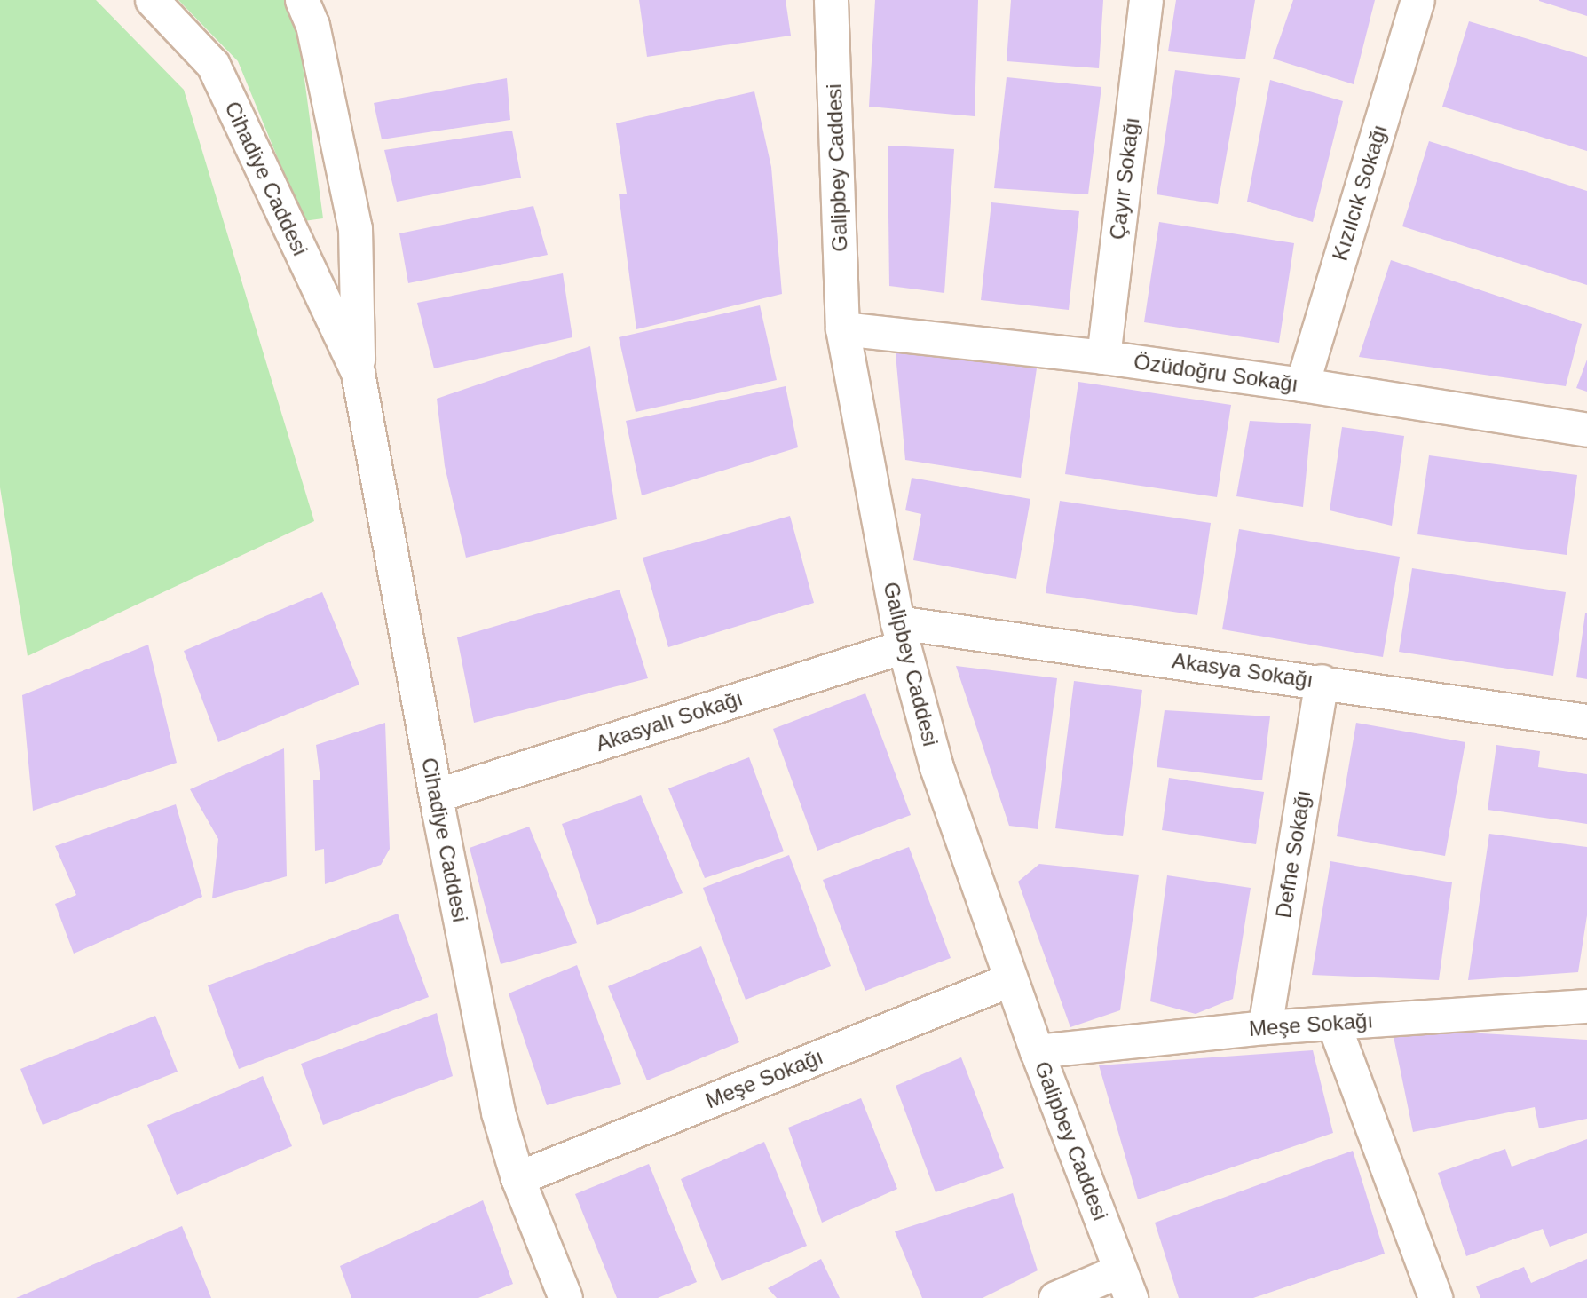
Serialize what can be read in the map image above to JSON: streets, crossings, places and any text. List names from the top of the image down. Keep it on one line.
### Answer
{"streets":{"street":["Galipbey Caddesi","Cihadiye Caddesi","Çayır Sokağı","Kızılcık Sokağı","Özüdoğru Sokağı","Akasya Sokağı","Akasyalı Sokağı","Defne Sokağı","Meşe Sokağı"]},"crossings":[["Galipbey Caddesi","Özüdoğru Sokağı"],["Galipbey Caddesi","Akasya Sokağı"],["Galipbey Caddesi","Akasyalı Sokağı"],["Galipbey Caddesi","Meşe Sokağı"],["Cihadiye Caddesi","Akasyalı Sokağı"],["Cihadiye Caddesi","Meşe Sokağı"],["Çayır Sokağı","Özüdoğru Sokağı"],["Kızılcık Sokağı","Özüdoğru Sokağı"],["Akasya Sokağı","Akasyalı Sokağı"],["Akasya Sokağı","Defne Sokağı"],["Defne Sokağı","Meşe Sokağı"]]}
